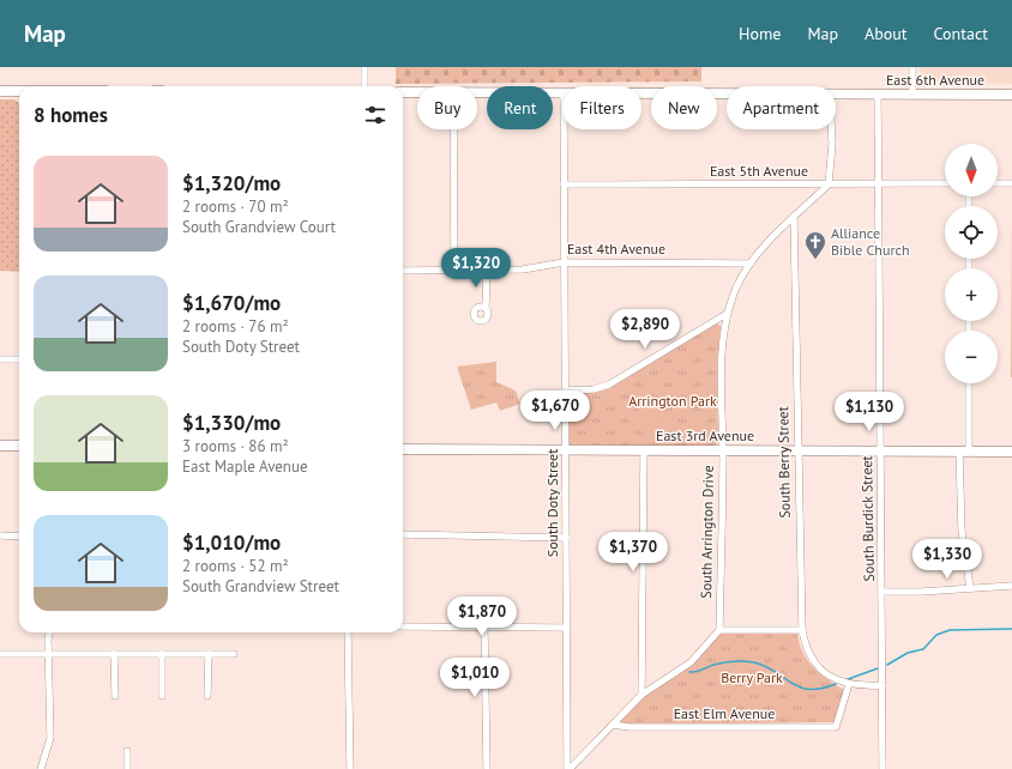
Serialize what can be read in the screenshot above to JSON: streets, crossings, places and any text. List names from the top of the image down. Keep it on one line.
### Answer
{"streets":{"main road":["East 6th Avenue","East 3rd Avenue"],"street":["East 5th Avenue","East 4th Avenue","South Berry Street","South Doty Street","South Burdick Street","South Arrington Drive","East Elm Avenue"]},"crossings":[["East 6th Avenue","South Burdick Street"],["East 5th Avenue","South Doty Street"],["East 5th Avenue","South Burdick Street"],["East 5th Avenue","South Arrington Drive"],["East 4th Avenue","South Doty Street"],["East 4th Avenue","South Arrington Drive"],["East 3rd Avenue","South Berry Street"],["East 3rd Avenue","South Doty Street"],["East 3rd Avenue","South Burdick Street"],["East 3rd Avenue","South Arrington Drive"],["South Berry Street","South Burdick Street"],["South Berry Street","South Arrington Drive"],["South Berry Street","East Elm Avenue"]],"parks":["Arrington Park","Berry Park"],"places":{"church":["Alliance Bible Church"]},"north":"bottom","page":{"header":"Map","nav":["Home","Map","About","Contact"],"chip":["Buy","Rent","Filters","New","Apartment"],"heading":"8 homes","map_buttons":["+","−"],"list":[{"name":"$1,320/mo","note":"2 rooms · 70 m² · South Grandview Court"},{"name":"$1,670/mo","note":"2 rooms · 76 m² · South Doty Street"},{"name":"$1,330/mo","note":"3 rooms · 86 m² · East Maple Avenue"},{"name":"$1,010/mo","note":"2 rooms · 52 m² · South Grandview Street"}],"price":["$1,320","$2,890","$1,670","$1,130","$1,370","$1,330","$1,870","$1,010"]}}
